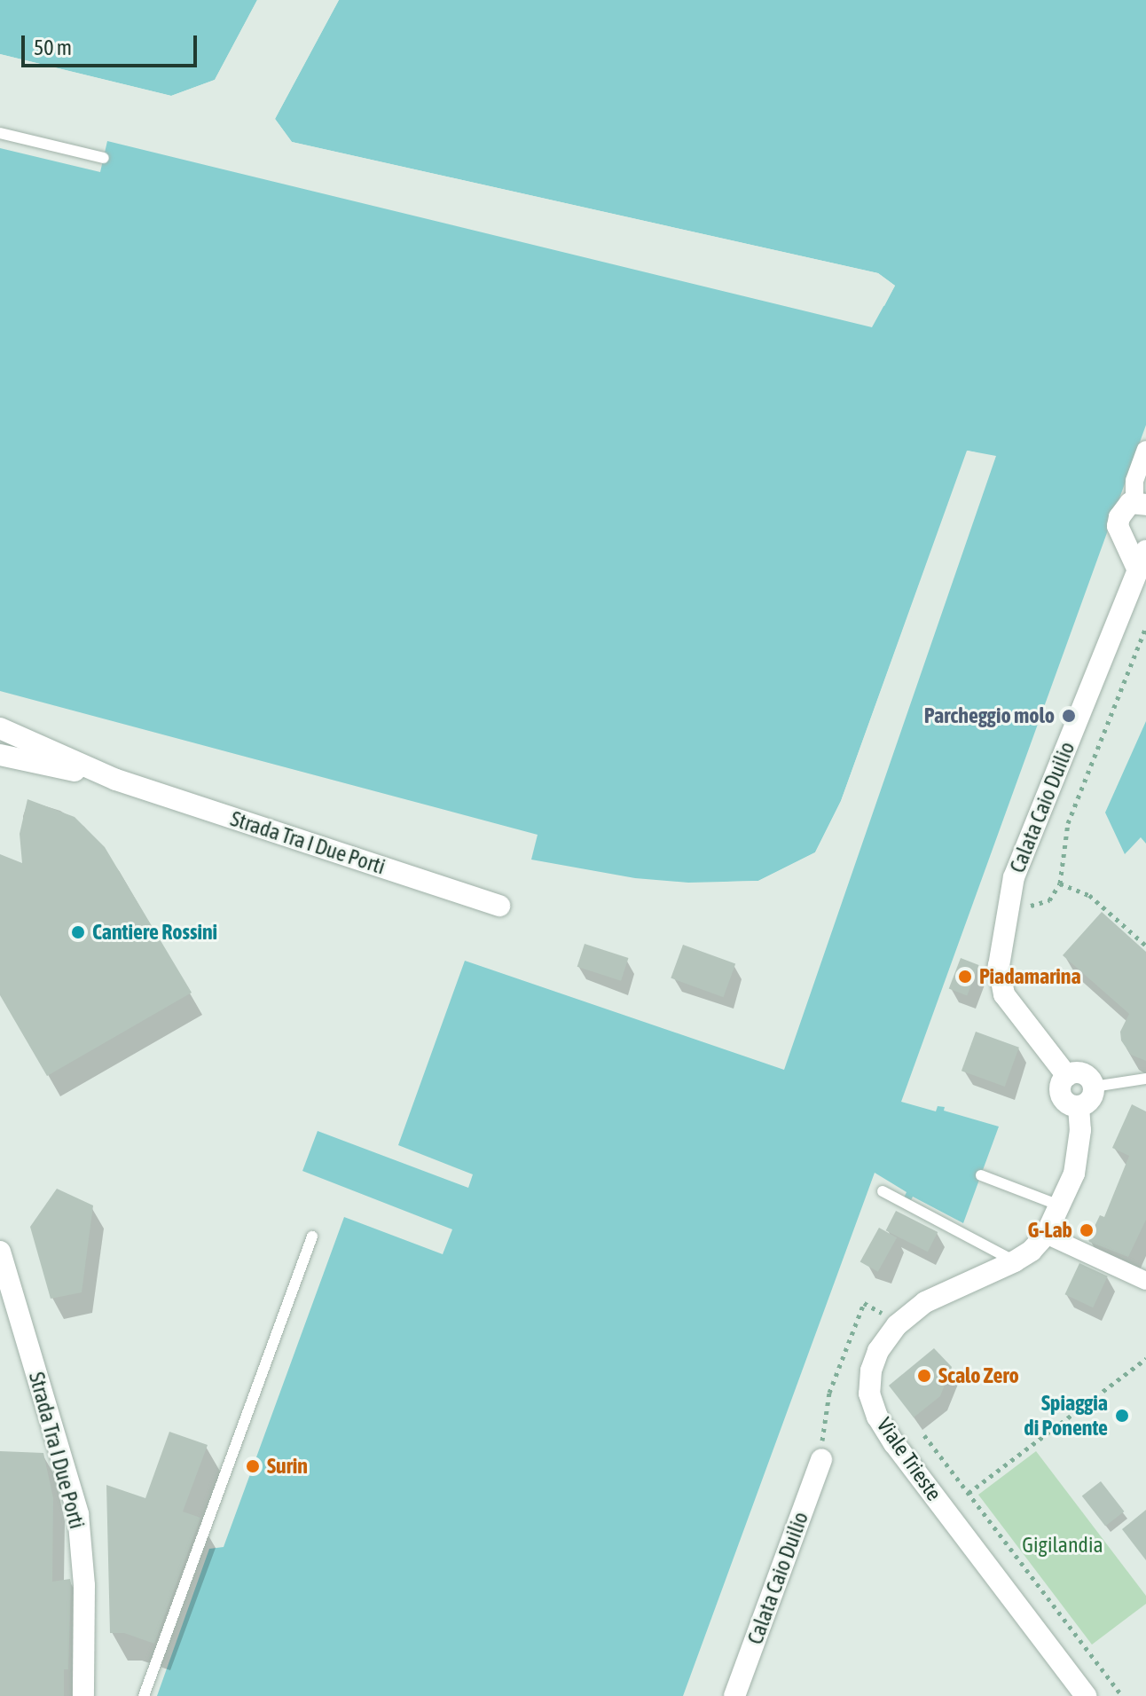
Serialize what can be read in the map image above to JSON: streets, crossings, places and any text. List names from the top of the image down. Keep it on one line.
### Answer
{"streets":{"street":["Calata Caio Duilio","Strada Tra I Due Porti","Viale Trieste"]},"crossings":[["Calata Caio Duilio","Viale Trieste"]],"parks":["Gigilandia"],"places":["Parcheggio molo","Cantiere Rossini","Piadamarina","G-Lab","Scalo Zero","Spiaggia di Ponente","Surin"],"scale_bar":"50 m"}
